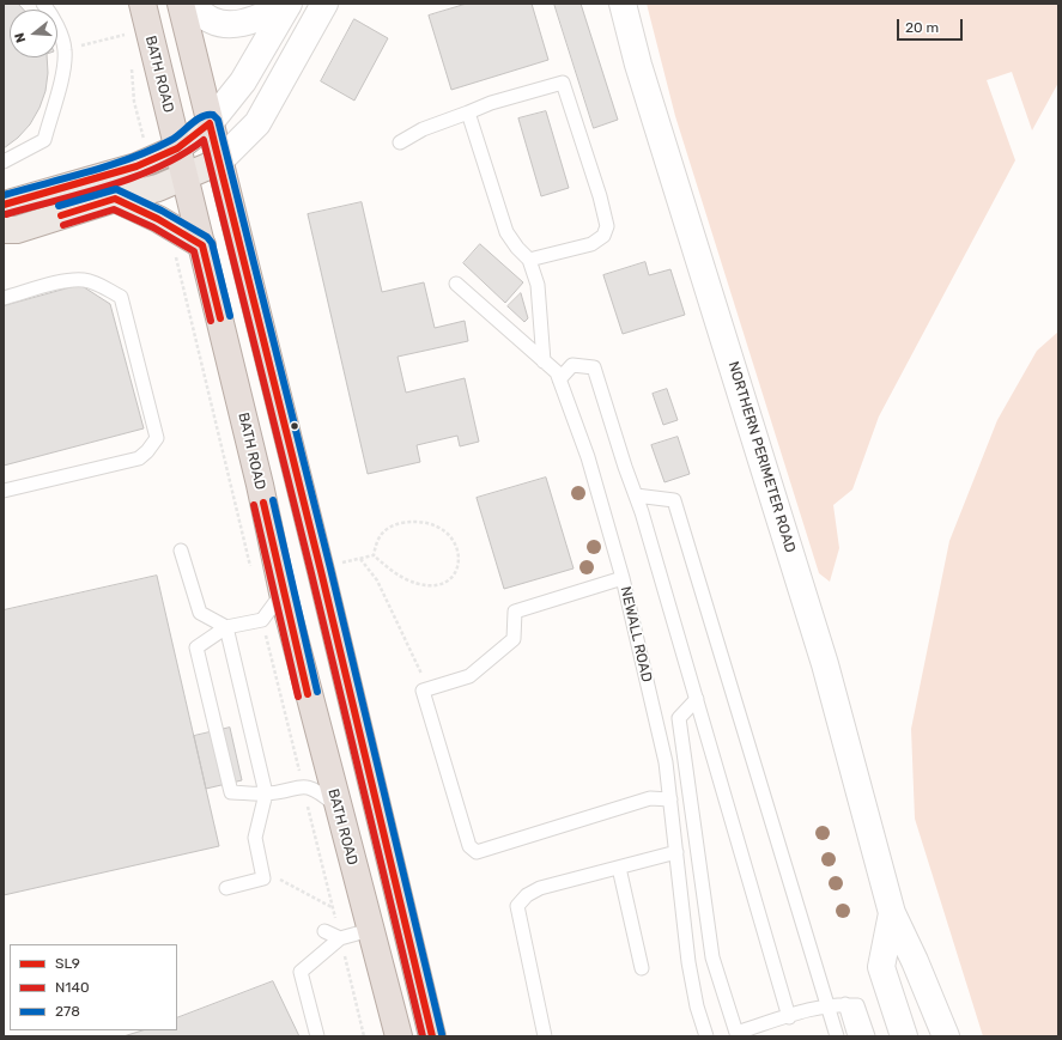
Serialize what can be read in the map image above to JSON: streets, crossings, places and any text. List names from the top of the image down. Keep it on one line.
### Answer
{"streets":{"highway":["BATH ROAD"],"street":["NORTHERN PERIMETER ROAD"],"lane":["NEWALL ROAD"]},"lines":["transit line 278","transit line SL9","transit line N140"],"legend":["SL9","N140","278"],"scale_bar":"20 m","north":"left"}
